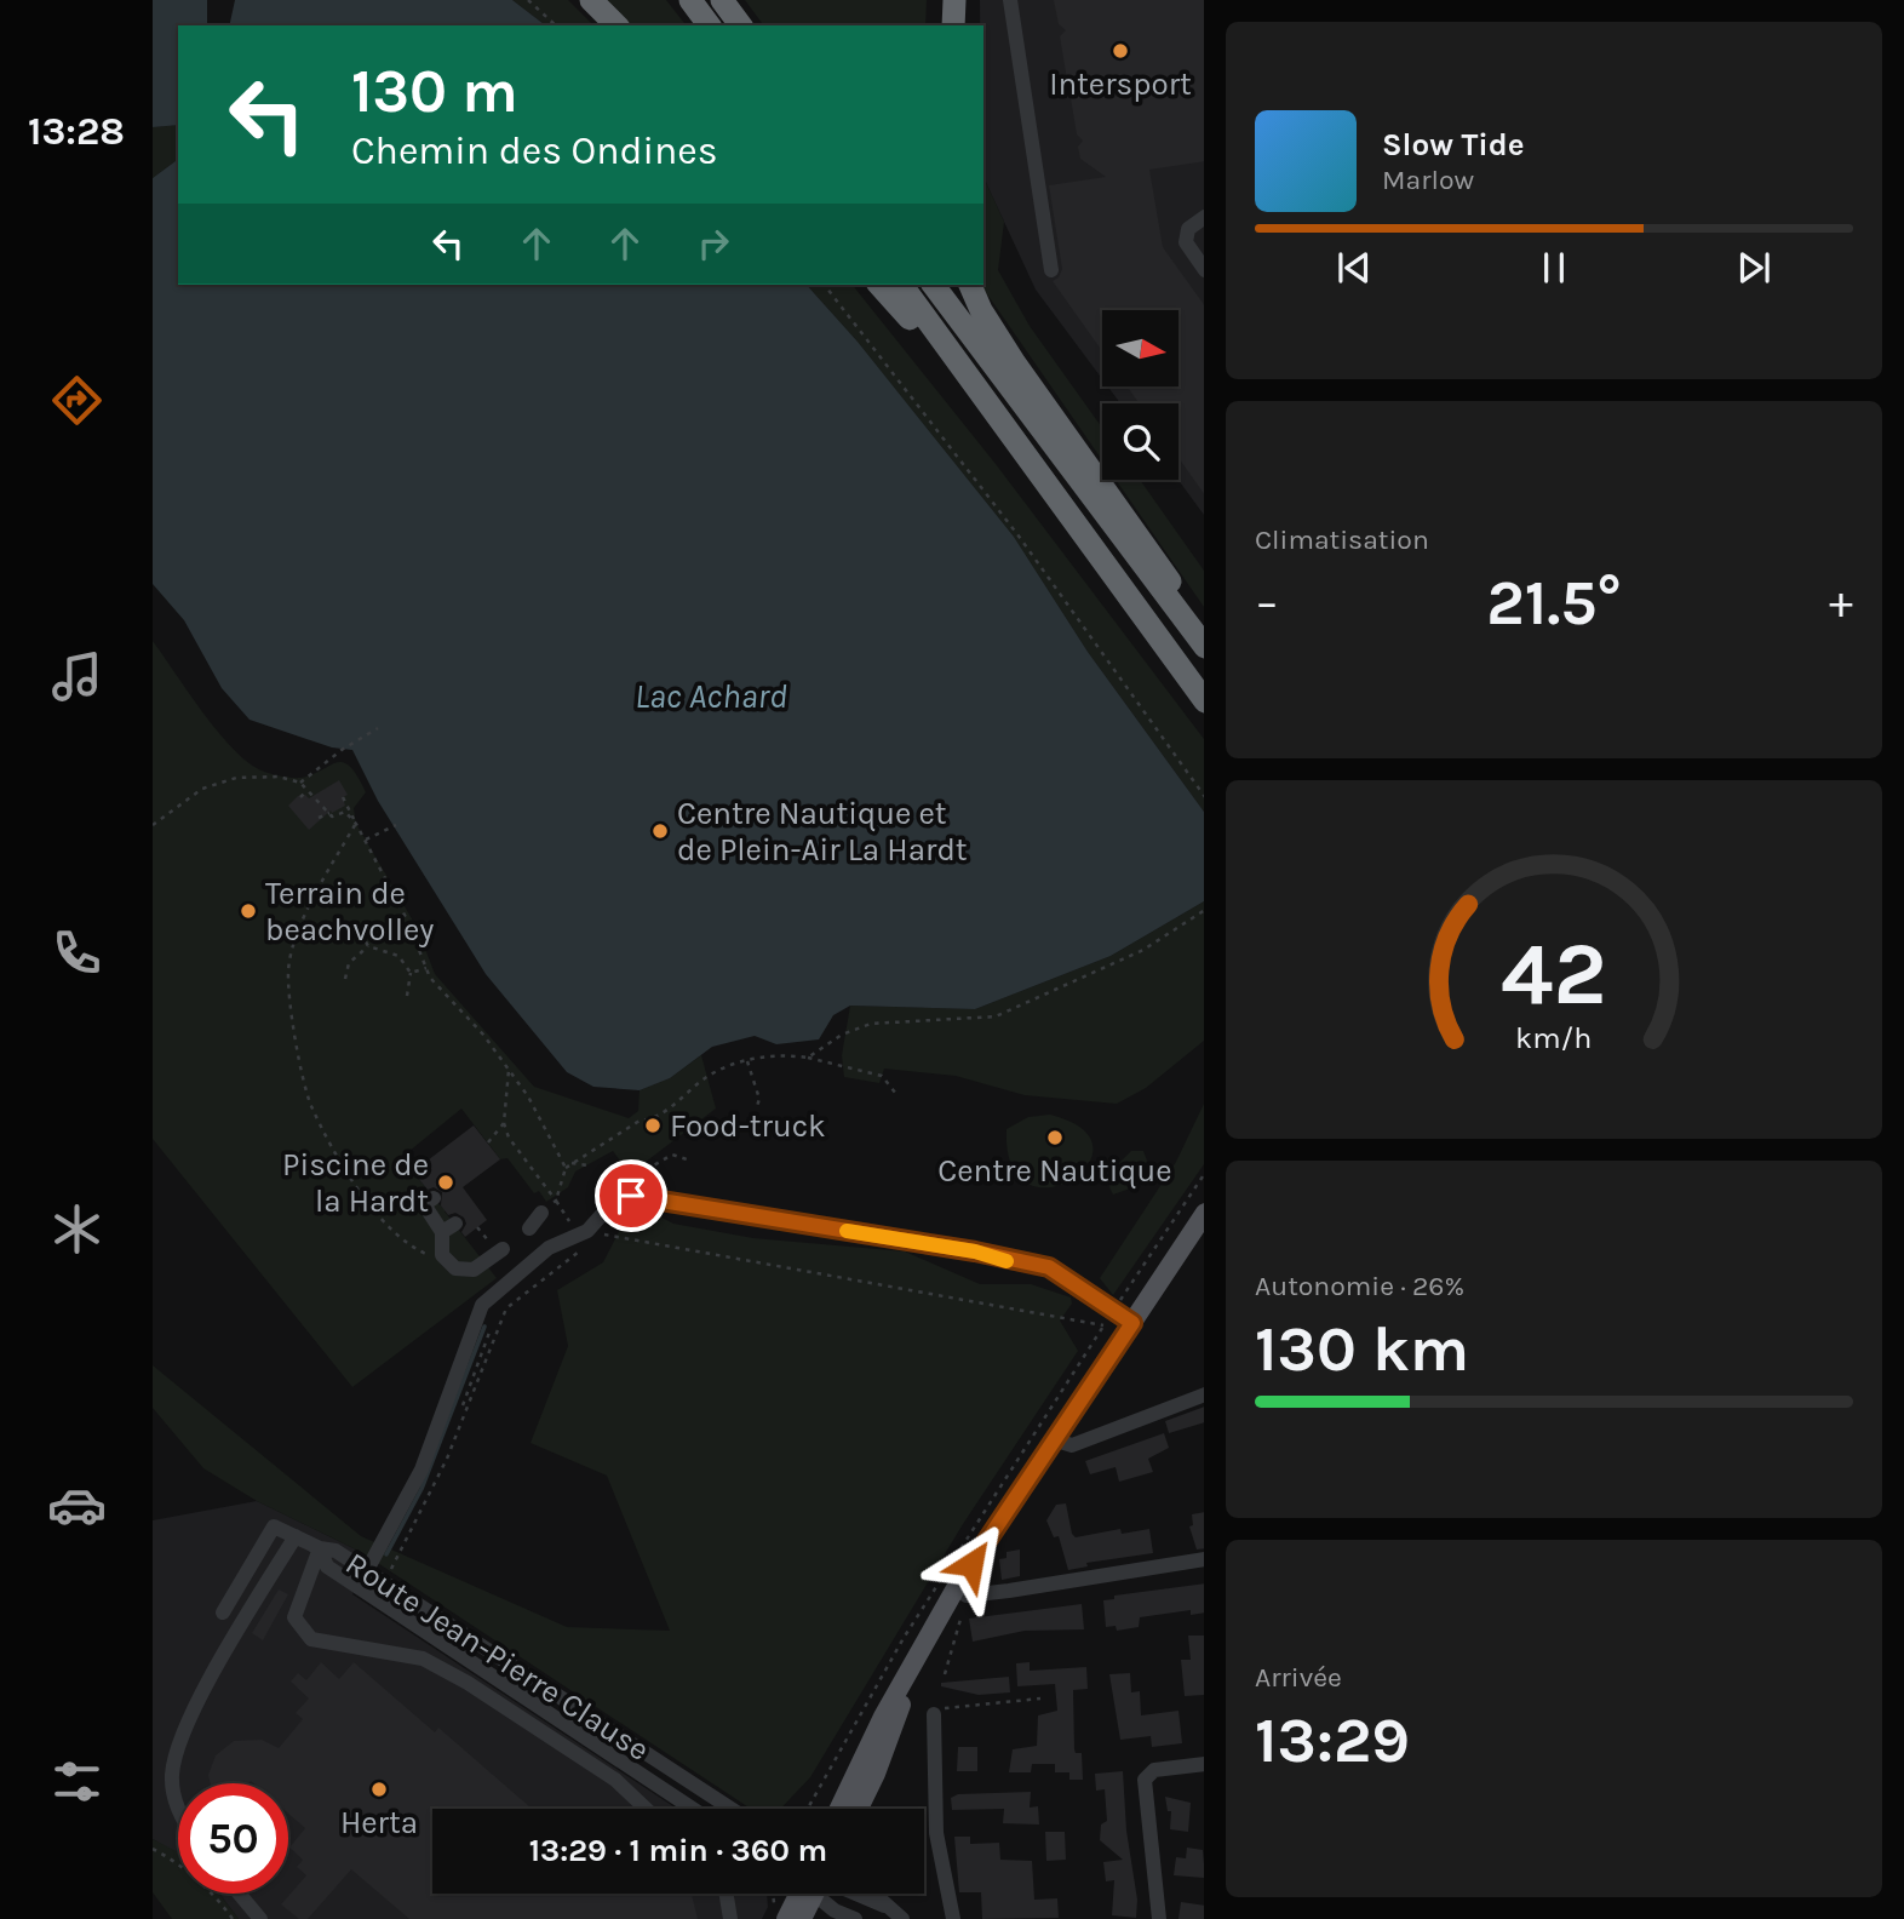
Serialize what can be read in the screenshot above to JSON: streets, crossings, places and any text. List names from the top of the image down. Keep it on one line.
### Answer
{"streets":{"street":["Route Jean-Pierre Clause"]},"water":["Lac Achard"],"places":["Intersport","Centre Nautique et de Plein-Air La Hardt","Terrain de beachvolley","Food-truck","Centre Nautique","Piscine de la Hardt","Herta"],"north":"right","page":{"tabs":"13:28","turn":["130 m","Chemin des Ondines"],"song":["Slow Tide","Marlow"],"tile":["Climatisation",["Autonomie · 26%","130 km"],["Arrivée","13:29"]],"heat":["−","21.5°","+"],"limit":"50","trip":"13:29 · 1 min · 360 m","gauge":["42","km/h"]}}
